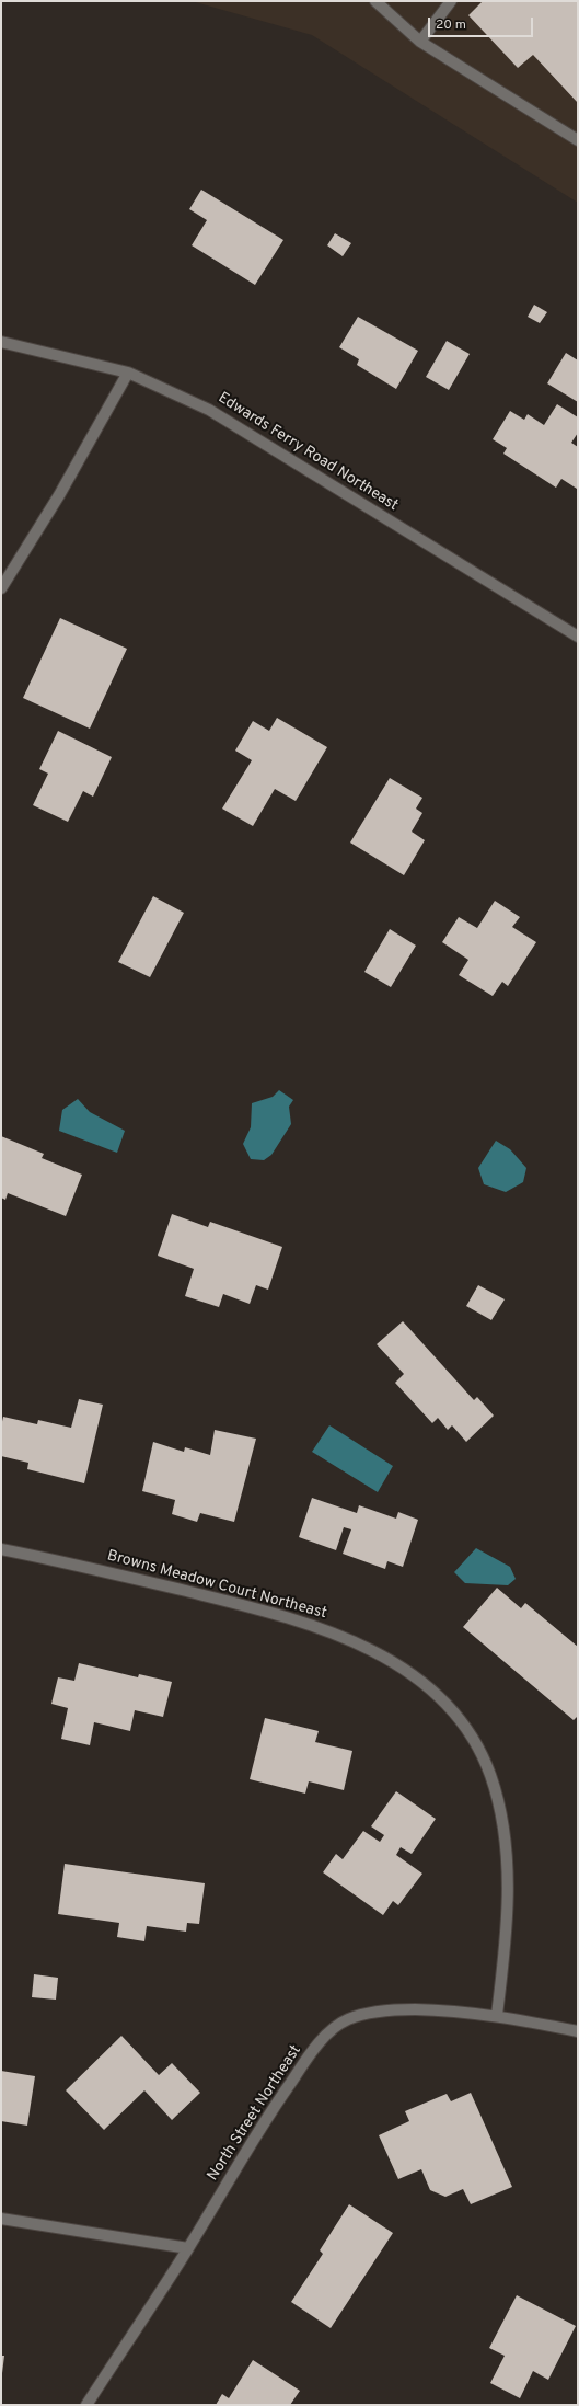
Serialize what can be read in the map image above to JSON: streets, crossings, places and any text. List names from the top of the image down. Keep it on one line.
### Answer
{"streets":{"street":["Edwards Ferry Road Northeast","Browns Meadow Court Northeast","North Street Northeast"]},"crossings":[["Browns Meadow Court Northeast","North Street Northeast"]],"scale_bar":"20 m"}
